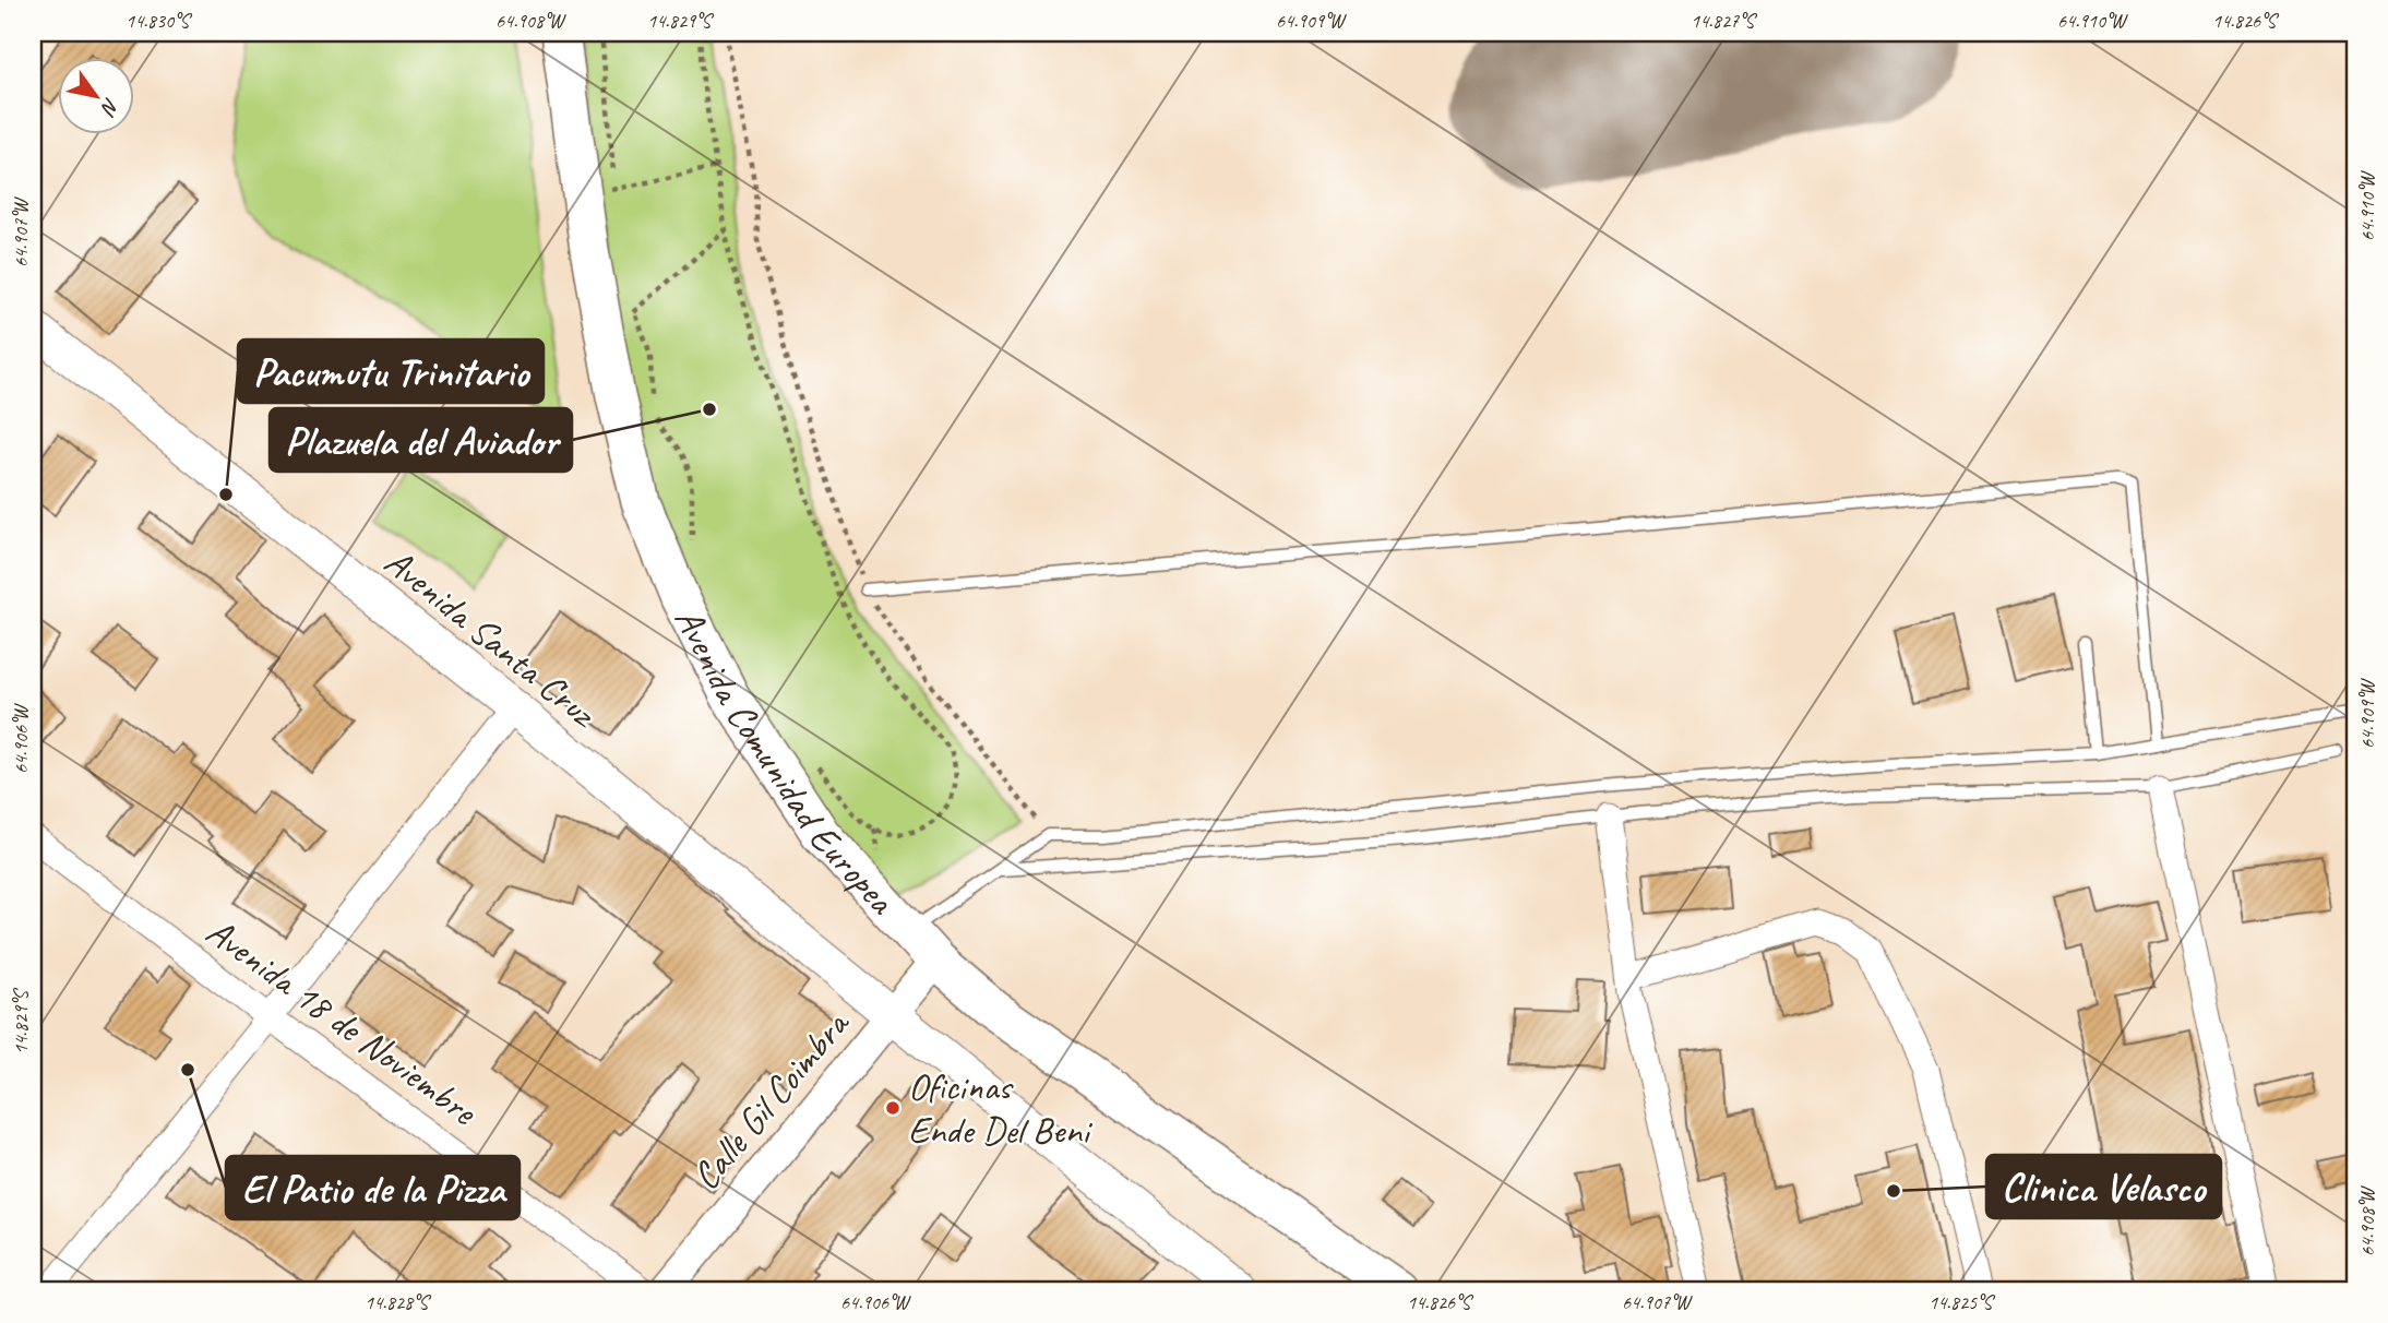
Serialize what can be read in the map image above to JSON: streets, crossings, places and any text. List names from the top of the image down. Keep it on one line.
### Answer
{"streets":{"main road":["Avenida Santa Cruz","Avenida Comunidad Europea"],"street":["Avenida 18 de Noviembre","Calle Gil Coimbra"]},"crossings":[["Avenida Santa Cruz","Calle Gil Coimbra"],["Avenida Comunidad Europea","Calle Gil Coimbra"]],"places":["Plazuela del Aviador","Pacumutu Trinitario","El Patio de la Pizza","Oficinas Ende Del Beni","Clinica Velasco"],"north":"bottom right","coordinates":["14.830°S","64.908°W","14.829°S","64.909°W","14.827°S","64.910°W","14.826°S","64.907°W","64.906°W","14.828°S","14.825°S"]}
